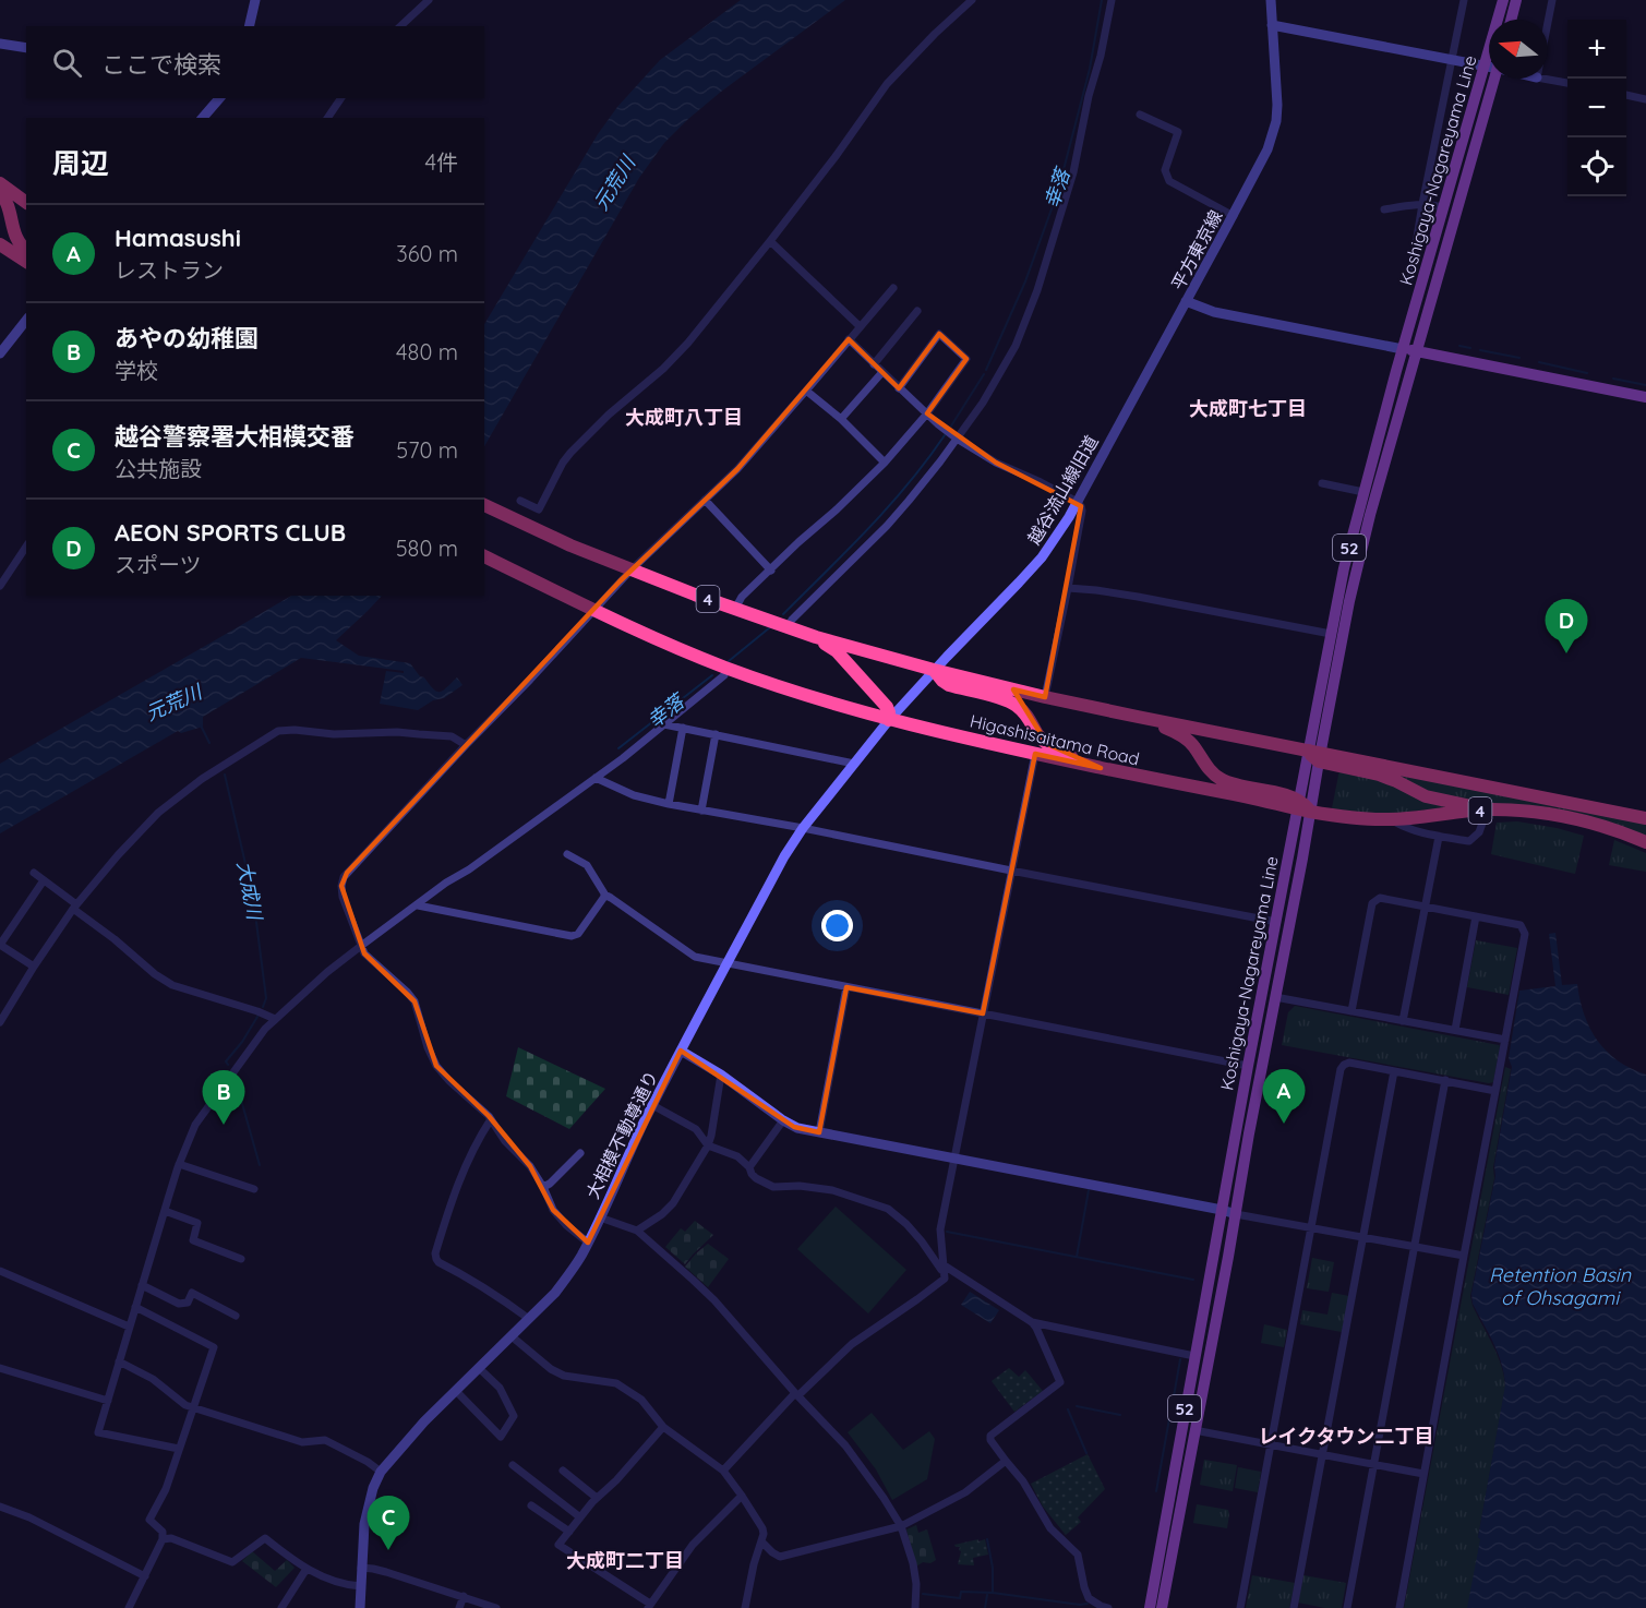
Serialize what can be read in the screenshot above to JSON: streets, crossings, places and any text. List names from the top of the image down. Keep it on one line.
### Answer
{"streets":{"highway":["4","Higashisaitama Road"],"main road":["Koshigaya-Nagareyama Line","52"],"street":["平方東京線","越谷流山線旧道","大相模不動尊通り"]},"crossings":[["Koshigaya-Nagareyama Line","平方東京線"],["Koshigaya-Nagareyama Line","4"],["Koshigaya-Nagareyama Line","Higashisaitama Road"],["平方東京線","越谷流山線旧道"],["越谷流山線旧道","4"],["越谷流山線旧道","大相模不動尊通り"],["4","Higashisaitama Road"],["4","大相模不動尊通り"],["Higashisaitama Road","大相模不動尊通り"]],"districts":["大成町七丁目","大成町八丁目","レイクタウン二丁目","大成町二丁目"],"water":["元荒川","幸落","大成川","Retention Basin of Ohsagami"],"north":"left","page":{"map_buttons":["+","−"],"search":"ここで検索","heading":["周辺","4件"],"list":[{"mark":"A","name":"Hamasushi","note":"レストラン","value":"360 m"},{"mark":"B","name":"あやの幼稚園","note":"学校","value":"480 m"},{"mark":"C","name":"越谷警察署大相模交番","note":"公共施設","value":"570 m"},{"mark":"D","name":"AEON SPORTS CLUB","note":"スポーツ","value":"580 m"}],"pins":["D","A","B","C"]}}
